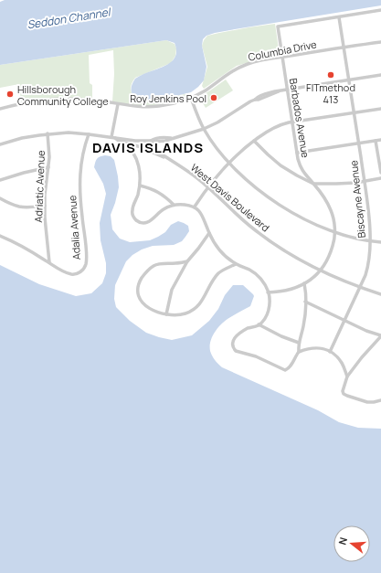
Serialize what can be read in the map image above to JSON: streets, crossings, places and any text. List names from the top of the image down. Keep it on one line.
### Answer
{"streets":{"street":["Columbia Drive","Barbados Avenue","Adriatic Avenue","West Davis Boulevard","Biscayne Avenue","Adalia Avenue"]},"crossings":[["Columbia Drive","Barbados Avenue"],["Columbia Drive","Biscayne Avenue"],["Barbados Avenue","West Davis Boulevard"],["Barbados Avenue","Biscayne Avenue"],["Adriatic Avenue","Adalia Avenue"],["West Davis Boulevard","Biscayne Avenue"]],"districts":["DAVIS ISLANDS"],"water":["Seddon Channel"],"places":["FITmethod 413","Hillsborough Community College","Roy Jenkins Pool"],"north":"left"}
